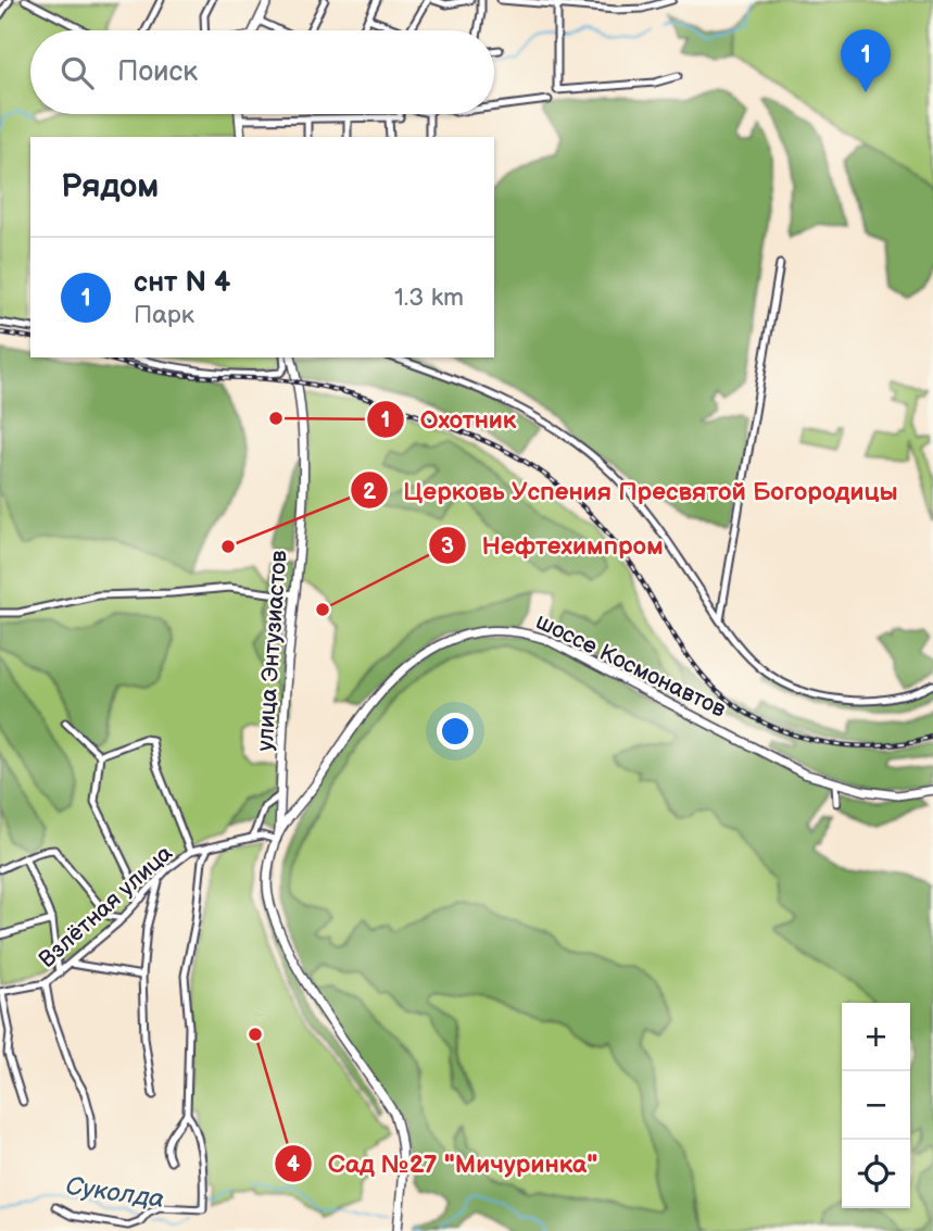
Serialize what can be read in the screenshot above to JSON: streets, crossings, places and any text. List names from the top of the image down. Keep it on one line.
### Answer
{"streets":{"main road":["улица Энтузиастов","шоссе Космонавтов"],"street":["Взлётная улица"]},"crossings":[["улица Энтузиастов","шоссе Космонавтов"],["улица Энтузиастов","Взлётная улица"],["шоссе Космонавтов","Взлётная улица"]],"water":["Суколда"],"places":["Охотник","Церковь Успения Пресвятой Богородицы","Нефтехимпром","Сад №27 \"Мичуринка\""],"page":{"pins":"1","search":"Поиск","heading":"Рядом","list":[{"mark":"1","name":"снт N 4","note":"Парк","value":"1.3 km"}],"map_buttons":["+","−"]}}
